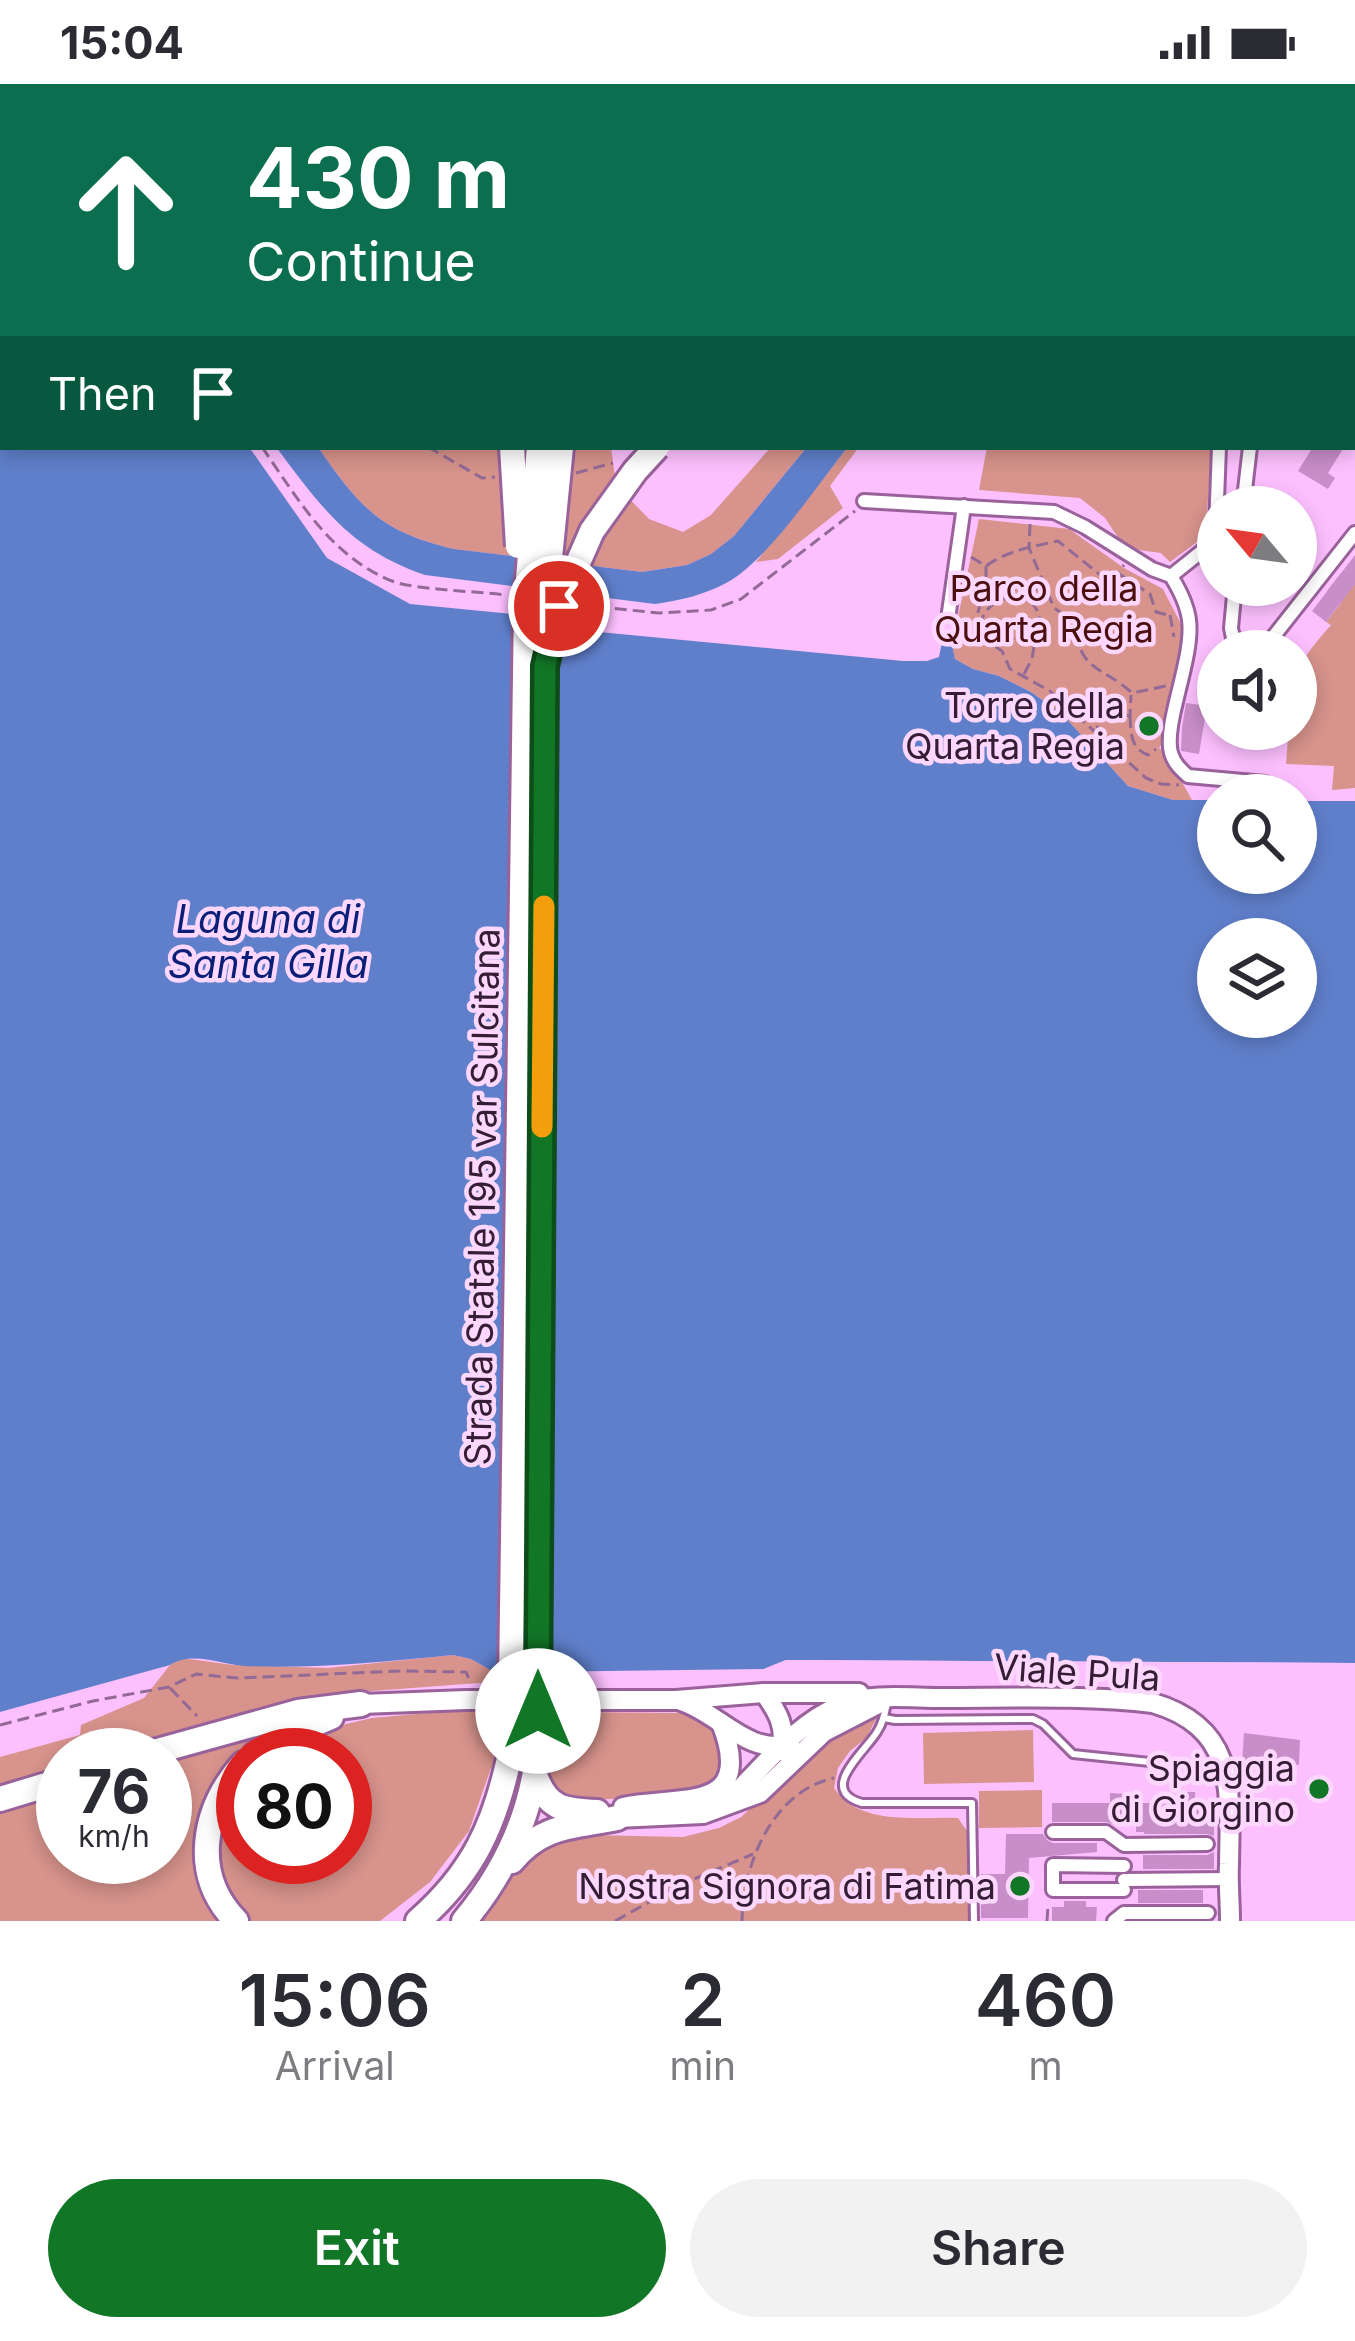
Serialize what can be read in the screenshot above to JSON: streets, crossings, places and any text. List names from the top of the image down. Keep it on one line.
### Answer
{"streets":{"highway":["Strada Statale 195 var Sulcitana"],"street":["Viale Pula"]},"water":["Laguna di Santa Gilla"],"parks":["Parco della Quarta Regia"],"places":["Torre della Quarta Regia","Spiaggia di Giorgino","Nostra Signora di Fatima"],"north":"top left","page":{"status":"15:04","turn":["430 m","Continue"],"then":"Then","speed":"76 km/h","limit":"80","eta":["15:06","Arrival","2","min","460","m"],"buttons":["Exit","Share"]}}
